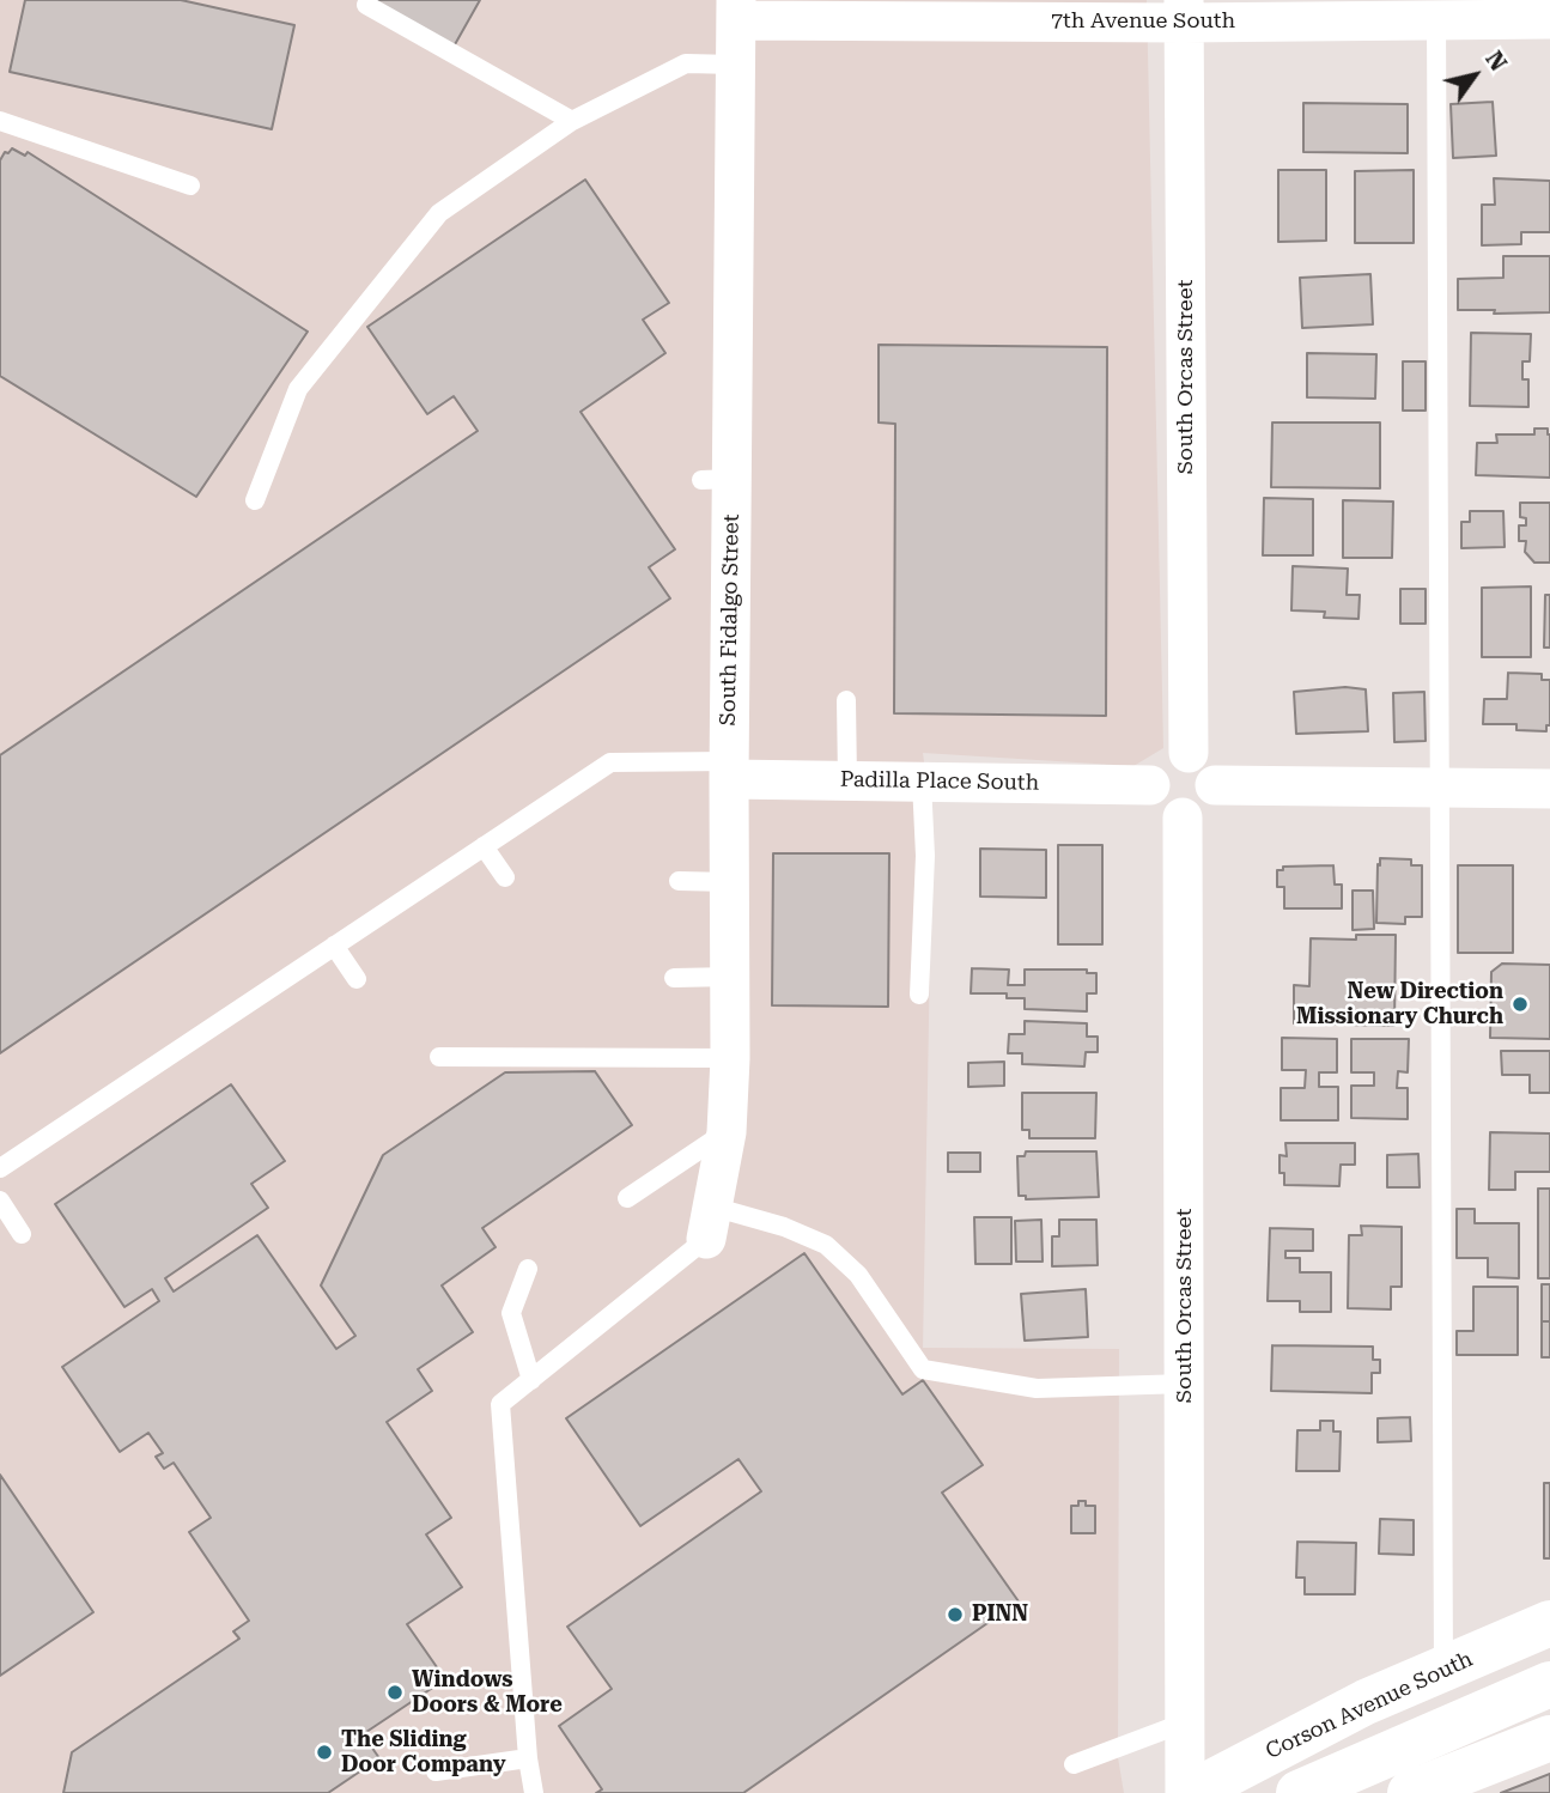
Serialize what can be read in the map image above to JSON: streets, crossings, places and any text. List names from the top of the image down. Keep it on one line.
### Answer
{"streets":{"main road":["Corson Avenue South"],"street":["7th Avenue South","South Orcas Street","South Fidalgo Street","Padilla Place South"]},"crossings":[["7th Avenue South","South Orcas Street"],["7th Avenue South","South Fidalgo Street"],["South Orcas Street","Padilla Place South"],["South Orcas Street","Corson Avenue South"],["South Fidalgo Street","Padilla Place South"]],"places":["New Direction Missionary Church","PINN","Windows Doors & More","The Sliding Door Company"],"north":"top right"}
